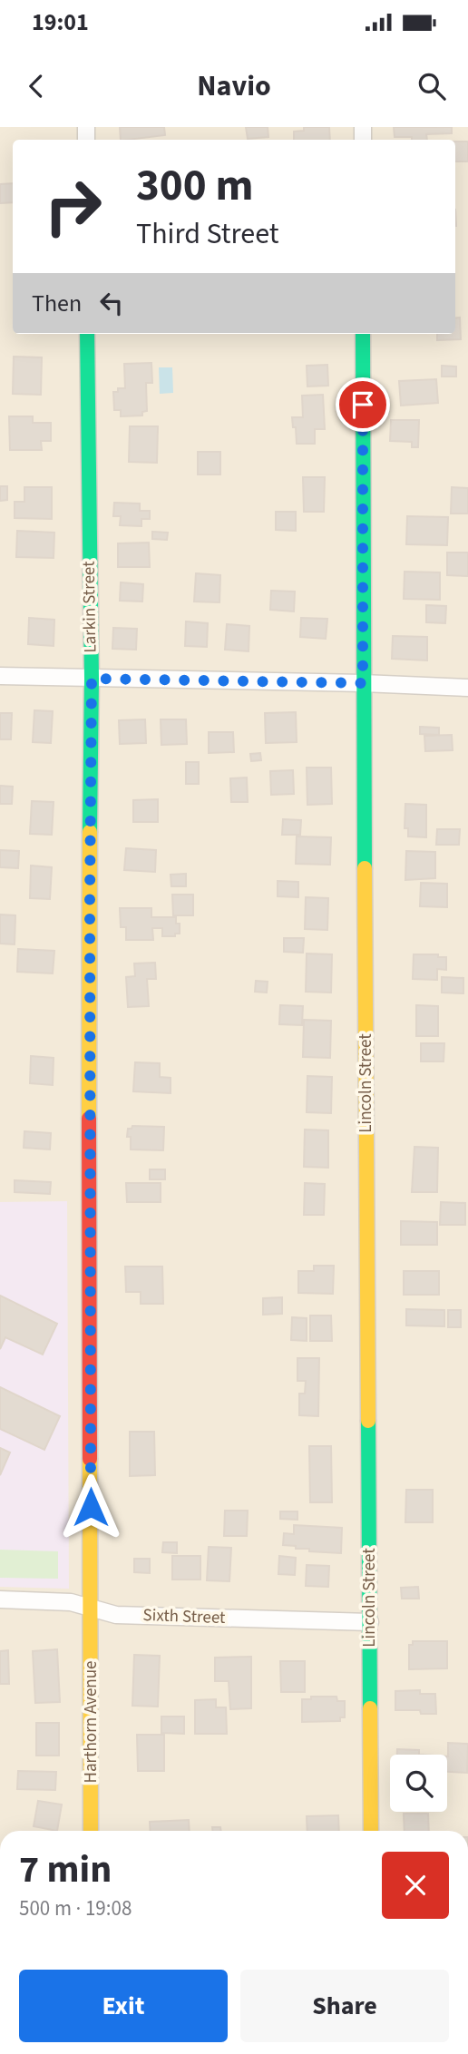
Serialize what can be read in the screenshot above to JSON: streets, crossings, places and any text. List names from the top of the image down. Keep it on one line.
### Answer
{"streets":{"street":["Larkin Street","Lincoln Street","Sixth Street","Harthorn Avenue"]},"crossings":[["Larkin Street","Sixth Street"],["Larkin Street","Harthorn Avenue"],["Lincoln Street","Sixth Street"],["Sixth Street","Harthorn Avenue"]],"page":{"status":"19:01","header":"Navio","turn":["300 m","Third Street"],"then":"Then","heading":["7 min","500 m · 19:08"],"buttons":["Exit","Share"]}}
